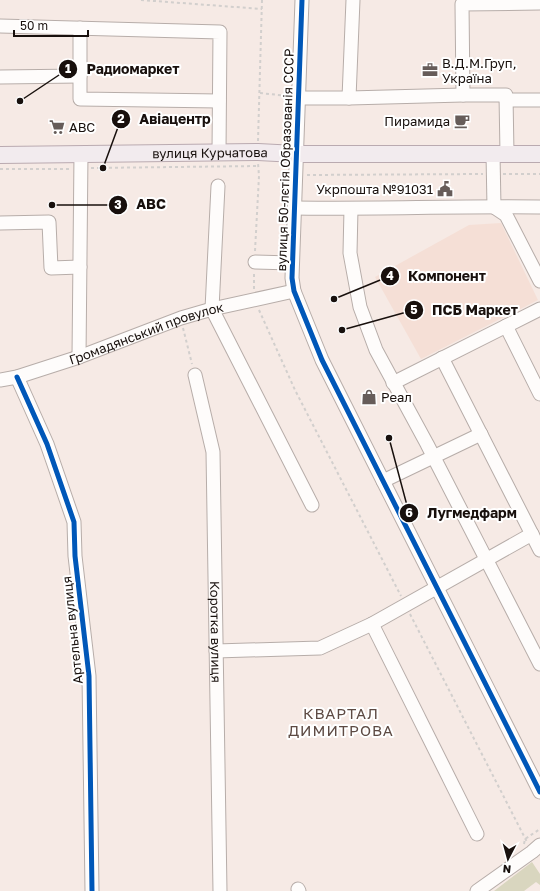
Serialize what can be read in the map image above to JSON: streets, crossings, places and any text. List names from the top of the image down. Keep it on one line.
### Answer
{"streets":{"main road":["вулиця Курчатова"],"street":["вулиця 50-лєтія Образованія СССР","Громадянський провулок","Артельна вулиця","Коротка вулиця"]},"crossings":[["вулиця Курчатова","вулиця 50-лєтія Образованія СССР"],["вулиця 50-лєтія Образованія СССР","Громадянський провулок"],["Громадянський провулок","Артельна вулиця"]],"districts":["КВАРТАЛ ДИМИТРОВА"],"places":{"office":["В.Д.М.Груп, Україна"],"other":["Радиомаркет","Авіацентр","ABC","Компонент","ПСБ Маркет","Лугмедфарм"],"cafe":["Пирамида"],"supermarket":["АВС"],"public building":["Укрпошта №91031"],"shop":["Реал"]},"scale_bar":"50 m","north":"bottom"}
